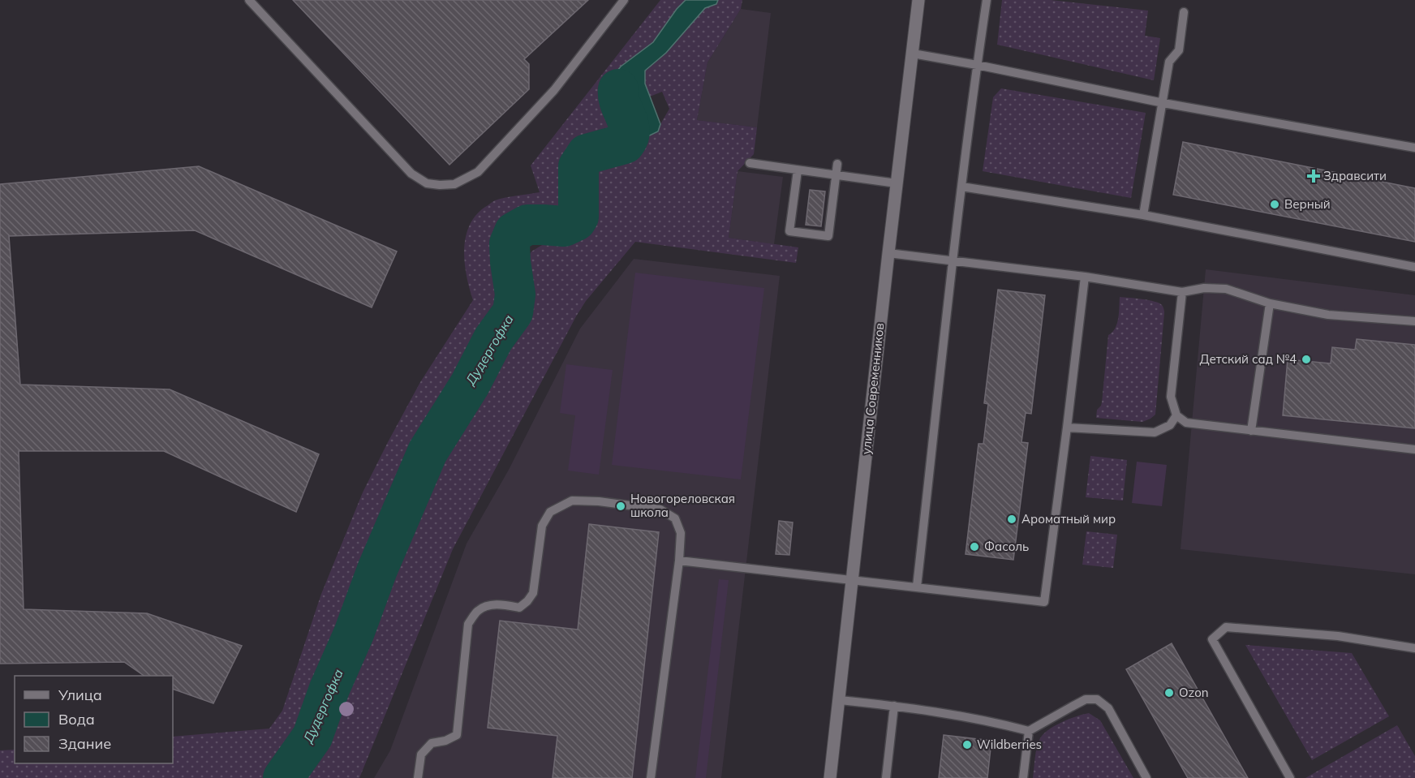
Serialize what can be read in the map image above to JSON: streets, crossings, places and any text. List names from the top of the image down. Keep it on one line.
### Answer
{"streets":{"street":["улица Современников"]},"water":["Дудергофка"],"places":{"health":["Здравсити"],"other":["Верный","Детский сад №4","Новогореловская школа","Ароматный мир","Фасоль","Ozon","Wildberries"]},"legend":["Улица","Вода","Здание"]}
